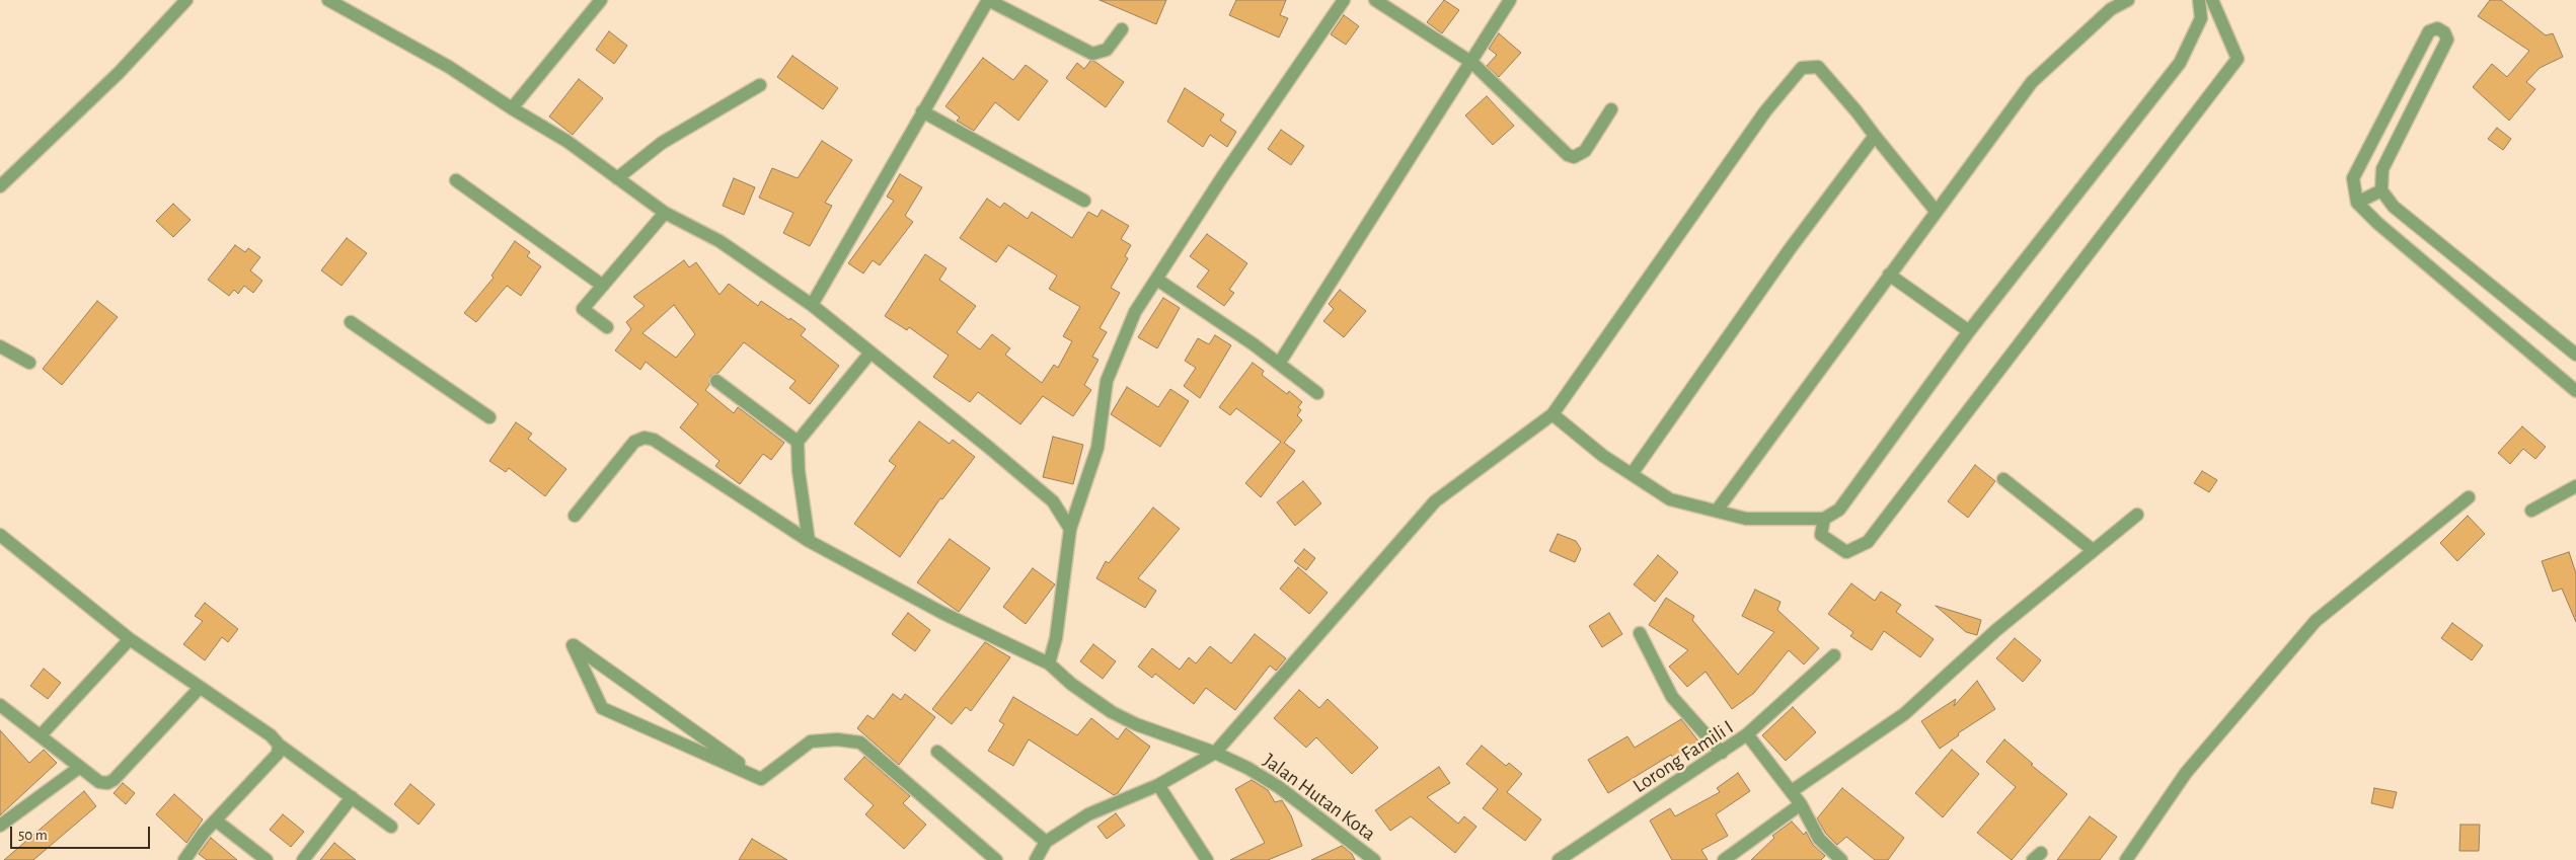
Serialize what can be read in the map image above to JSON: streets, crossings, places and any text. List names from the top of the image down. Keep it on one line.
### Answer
{"streets":{"street":["Lorong Famili I","Jalan Hutan Kota"]},"scale_bar":"50 m"}
